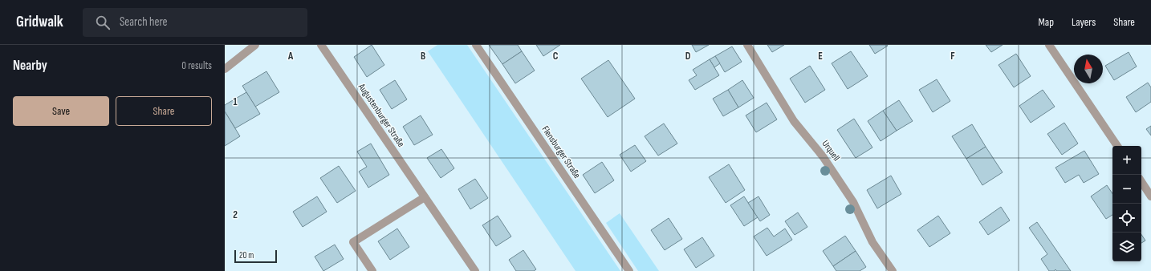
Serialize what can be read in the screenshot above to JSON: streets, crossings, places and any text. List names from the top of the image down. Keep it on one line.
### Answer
{"streets":{"street":["Augustenburger Straße","Urquell","Flensburger Straße"]},"scale_bar":"20 m","north":"top","page":{"header":"Gridwalk","search":"Search here","nav":["Map","Layers","Share"],"heading":["Nearby","0 results"],"buttons":["Save","Share"],"map_buttons":["+","−"],"scale":"20 m"},"grid":{"columns":["A","B","C","D","E","F"],"rows":["1","2"]}}
